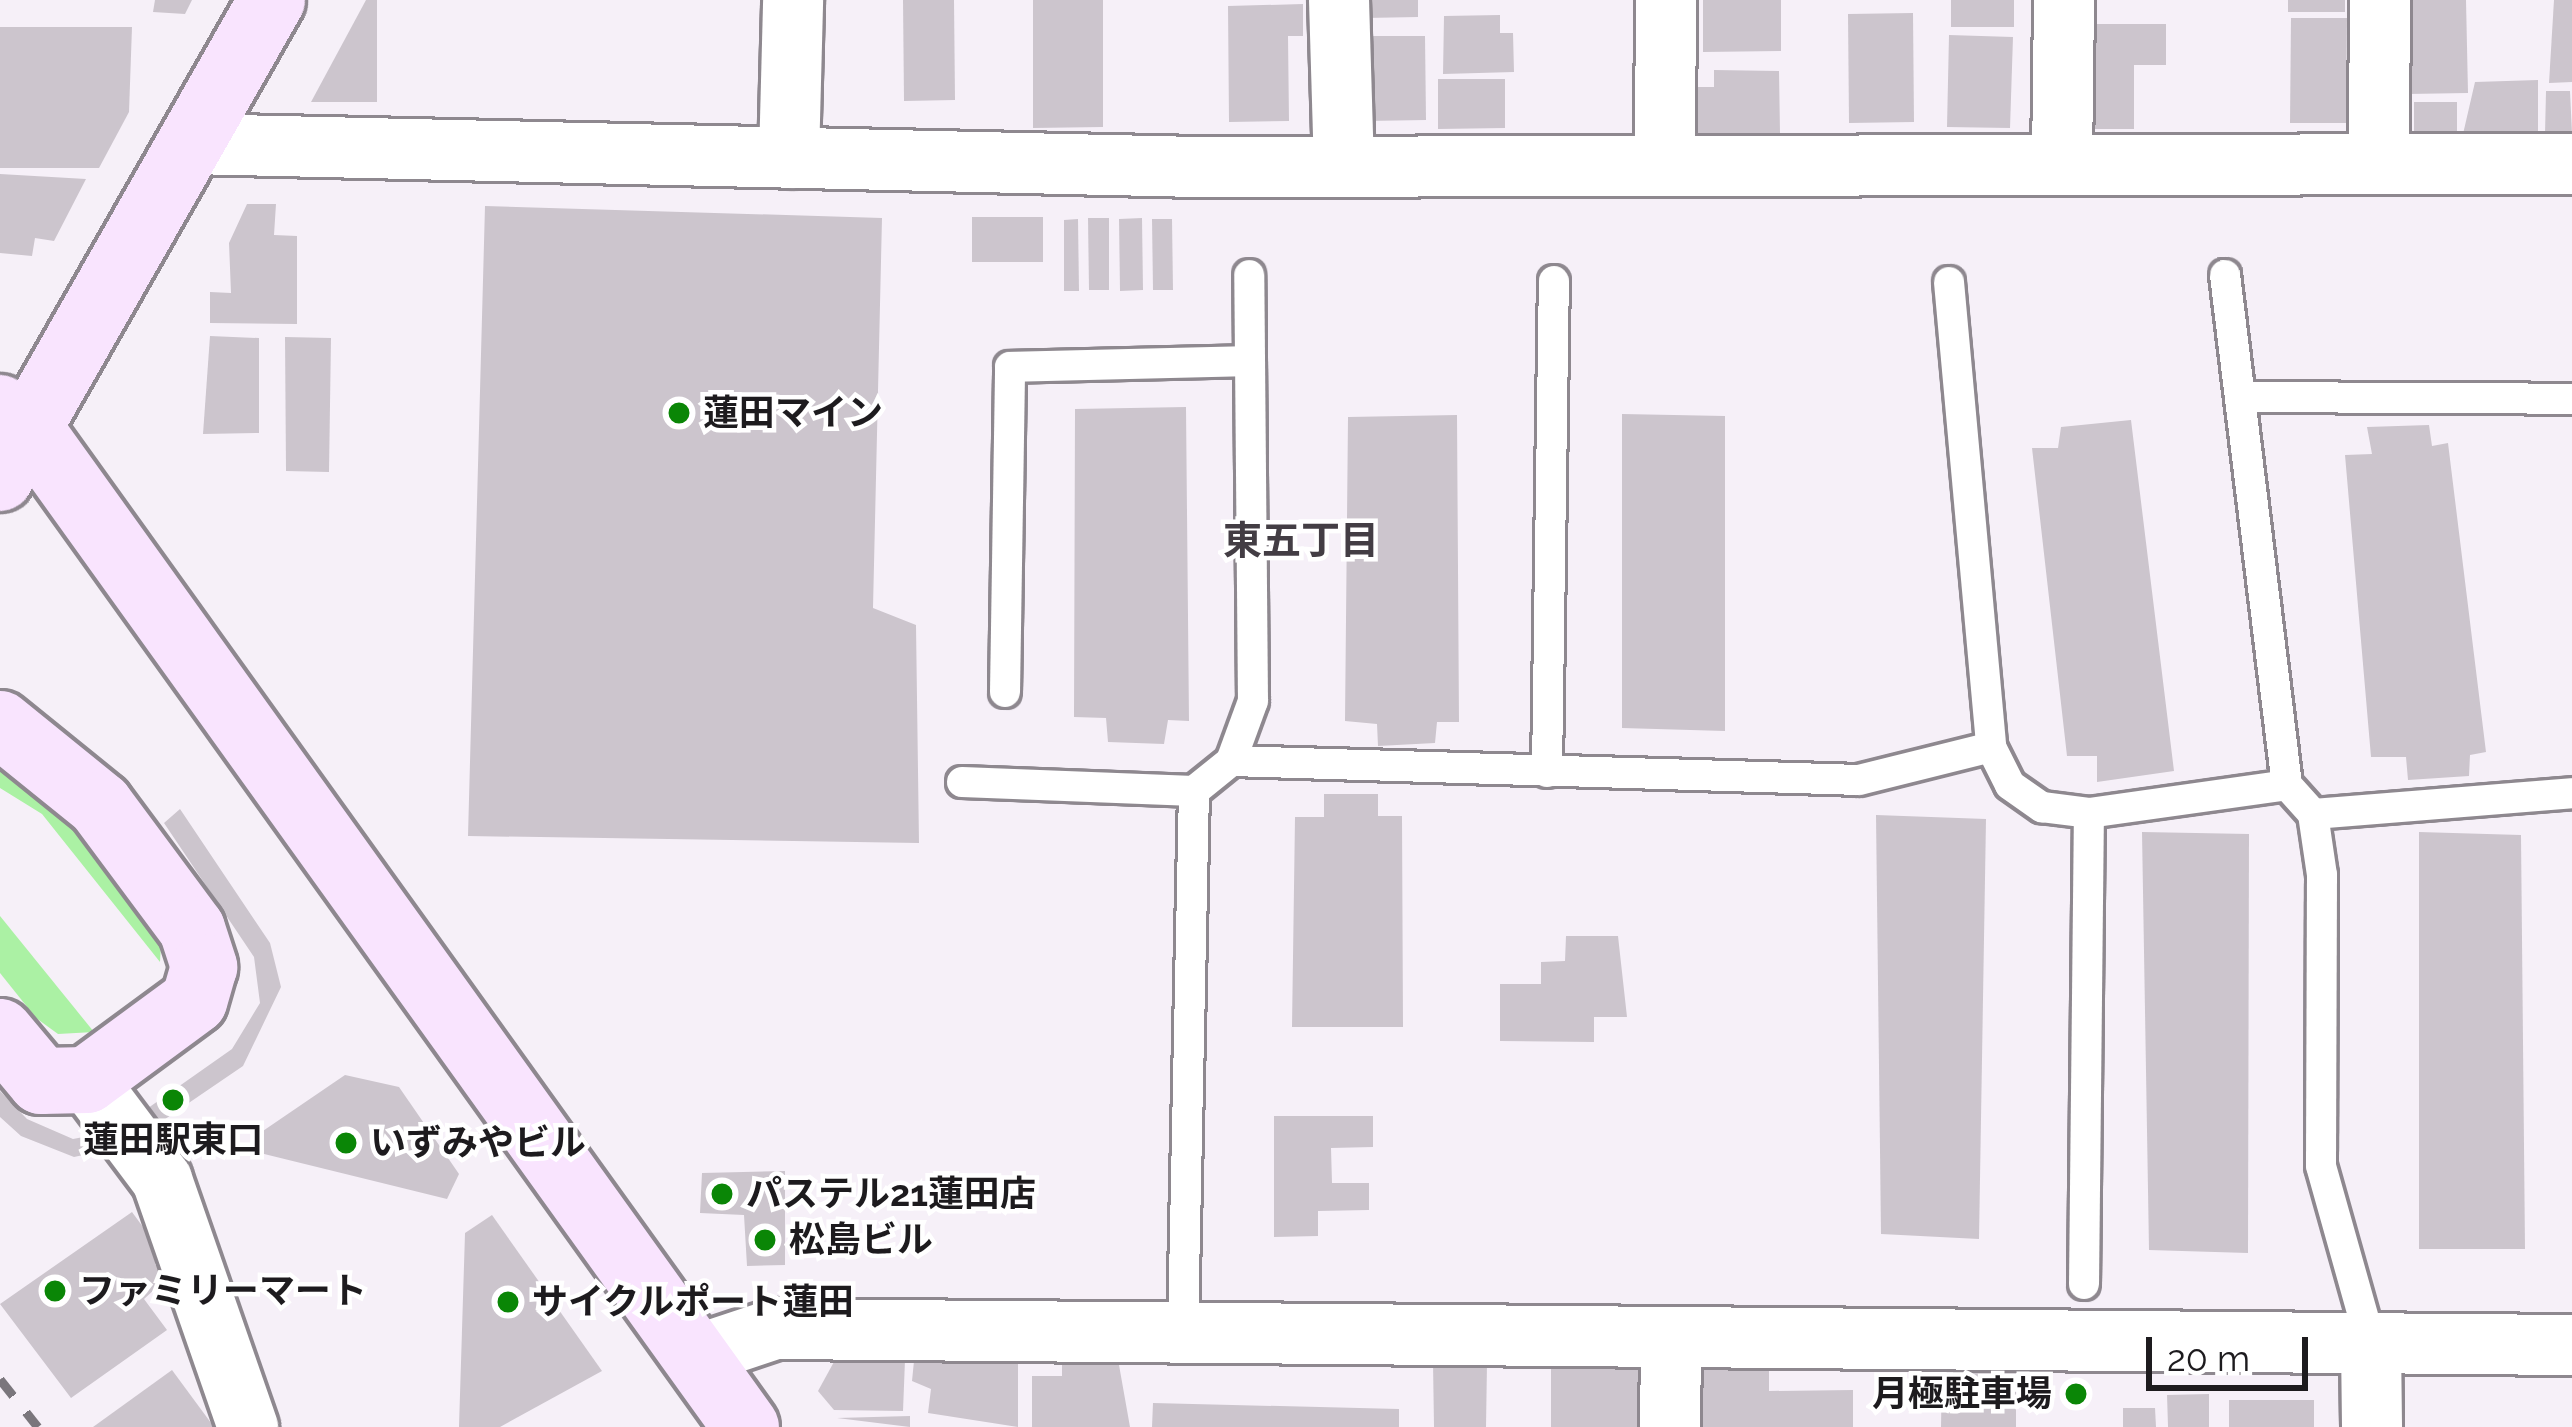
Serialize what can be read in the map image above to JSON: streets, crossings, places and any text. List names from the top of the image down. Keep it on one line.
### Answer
{"districts":["東五丁目"],"places":["蓮田マイン","蓮田駅東口","いずみやビル","パステル21蓮田店","松島ビル","ファミリーマート","サイクルポート蓮田","月極駐車場"],"scale_bar":"20 m"}
